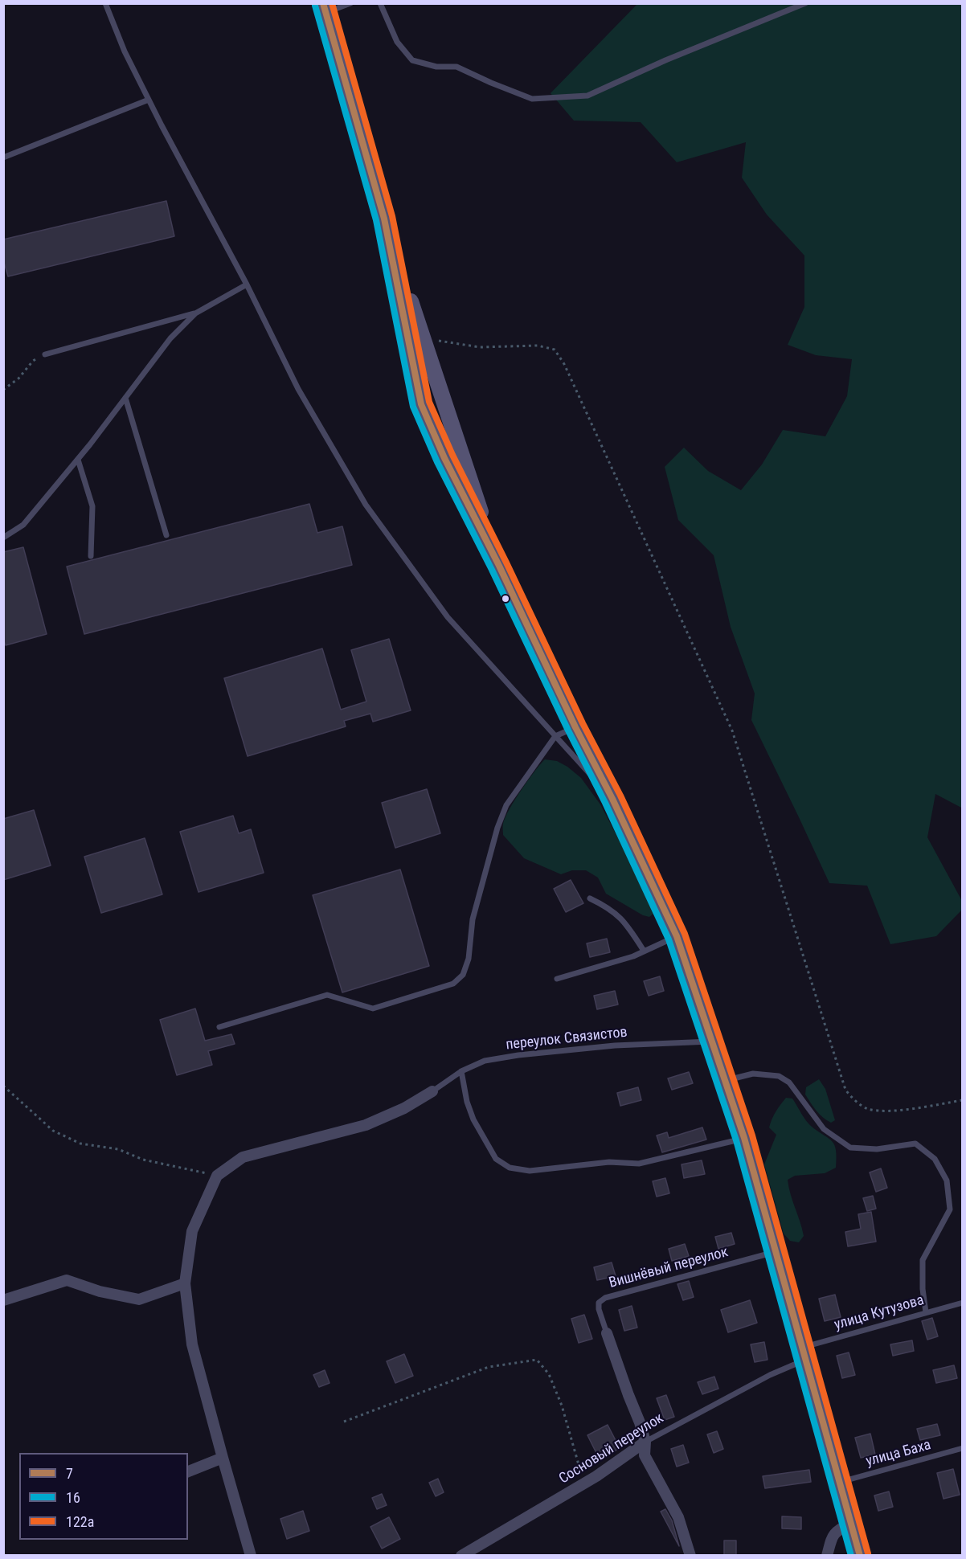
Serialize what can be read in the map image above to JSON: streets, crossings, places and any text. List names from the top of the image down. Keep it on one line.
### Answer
{"streets":{"street":["Сосновый переулок"],"lane":["переулок Связистов","Вишнёвый переулок","улица Кутузова","улица Баха"]},"crossings":[["улица Кутузова","Сосновый переулок"]],"lines":["transit line 7","transit line 122а","transit line 16"],"legend":["7","16","122а"]}
